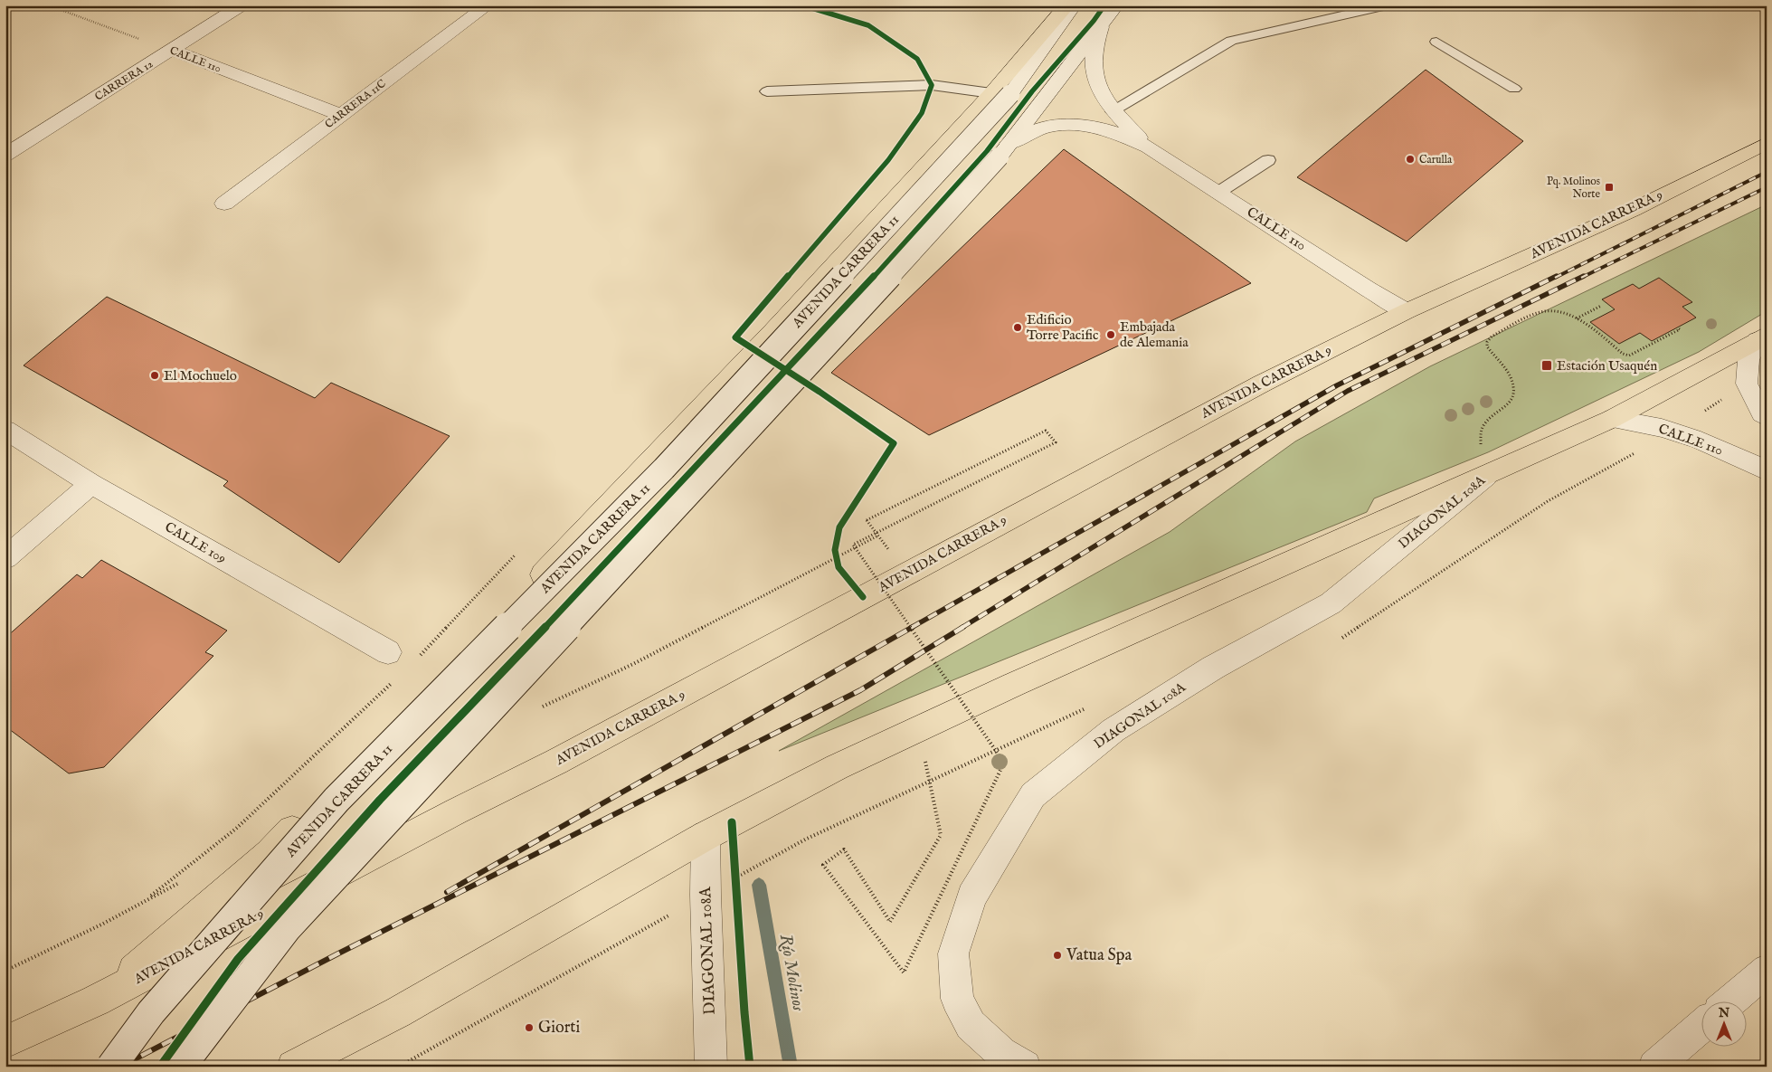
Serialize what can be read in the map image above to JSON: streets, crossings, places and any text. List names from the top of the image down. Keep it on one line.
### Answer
{"streets":{"main road":["AVENIDA CARRERA 9"],"street":["CALLE 110","CARRERA 12","CARRERA 11C","AVENIDA CARRERA 11","DIAGONAL 108A","CALLE 109"]},"crossings":[["CALLE 110","CARRERA 12"],["CALLE 110","CARRERA 11C"],["CALLE 110","AVENIDA CARRERA 9"]],"water":["Río Molinos"],"places":{"other":["Carulla","Edificio Torre Pacific","Embajada de Alemania","El Mochuelo","Vatua Spa","Giorti"],"transit":["Pq. Molinos Norte","Estación Usaquén"]},"north":"top"}
